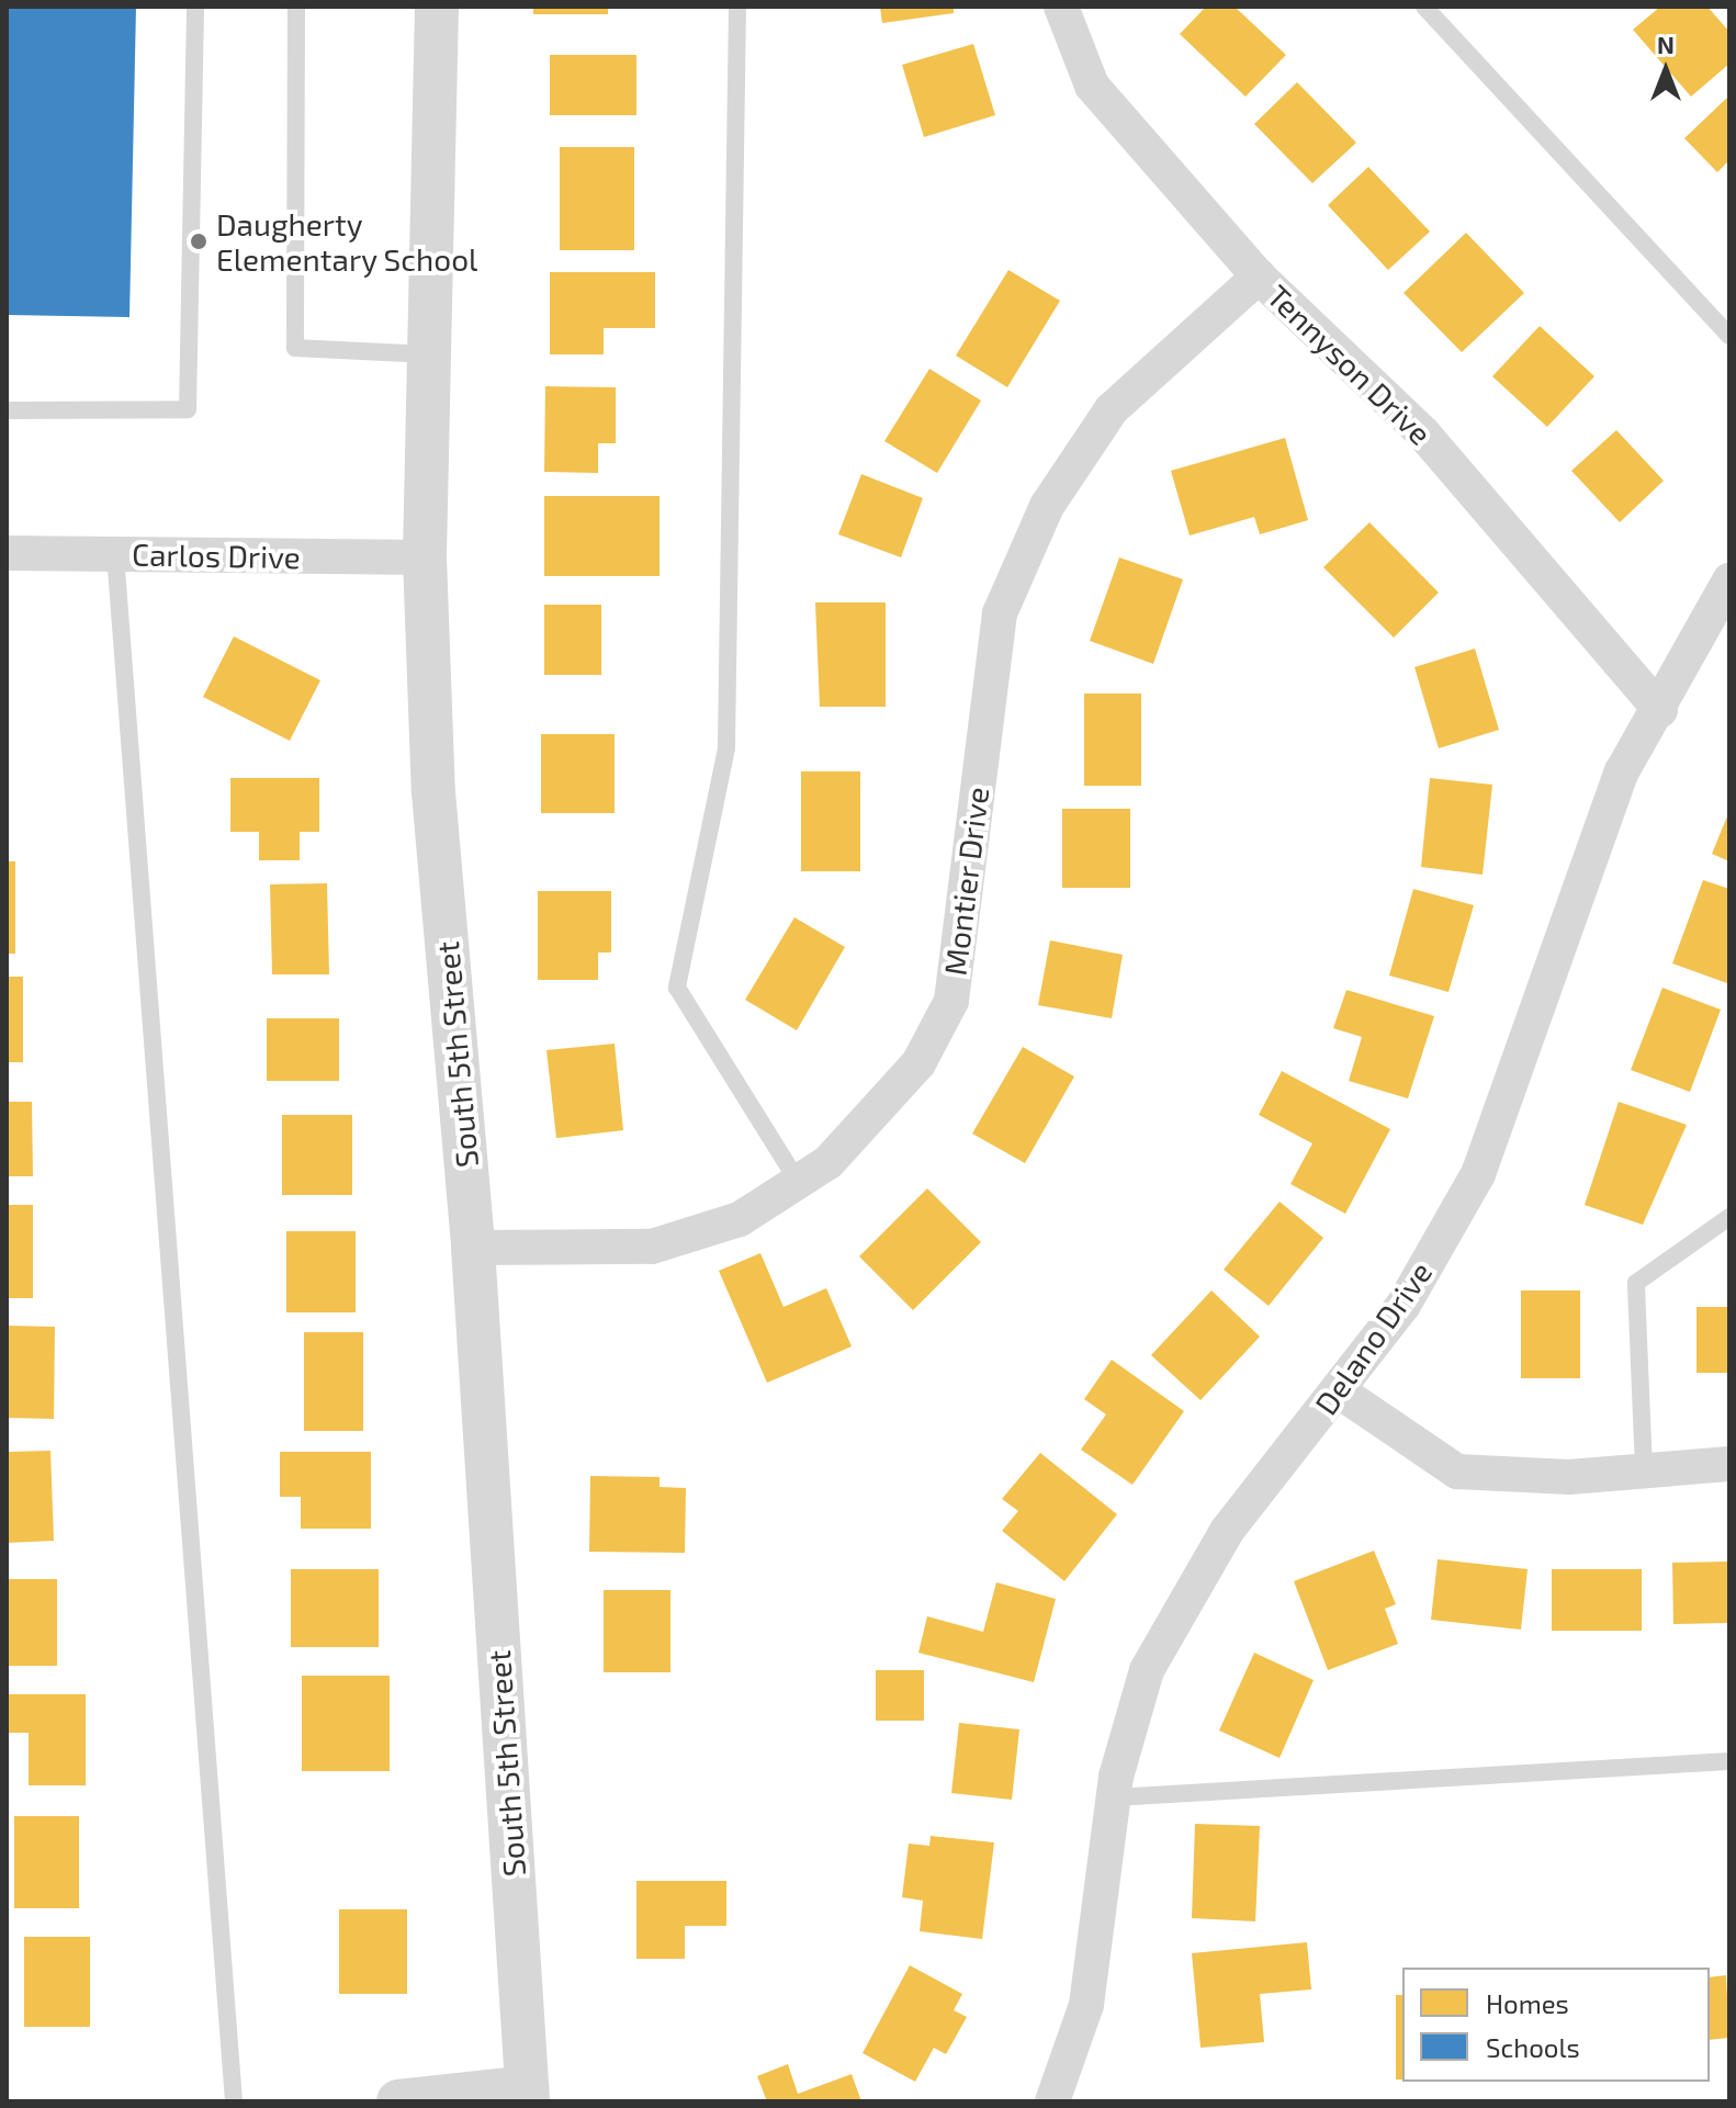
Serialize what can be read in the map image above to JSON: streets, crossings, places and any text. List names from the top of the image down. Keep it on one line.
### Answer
{"streets":{"street":["Tennyson Drive","Carlos Drive","Montier Drive","South 5th Street","Delano Drive"]},"crossings":[["Tennyson Drive","Montier Drive"],["Tennyson Drive","Delano Drive"],["Carlos Drive","South 5th Street"],["Montier Drive","South 5th Street"]],"places":["Daugherty Elementary School"],"legend":["Homes","Schools"],"north":"top"}
